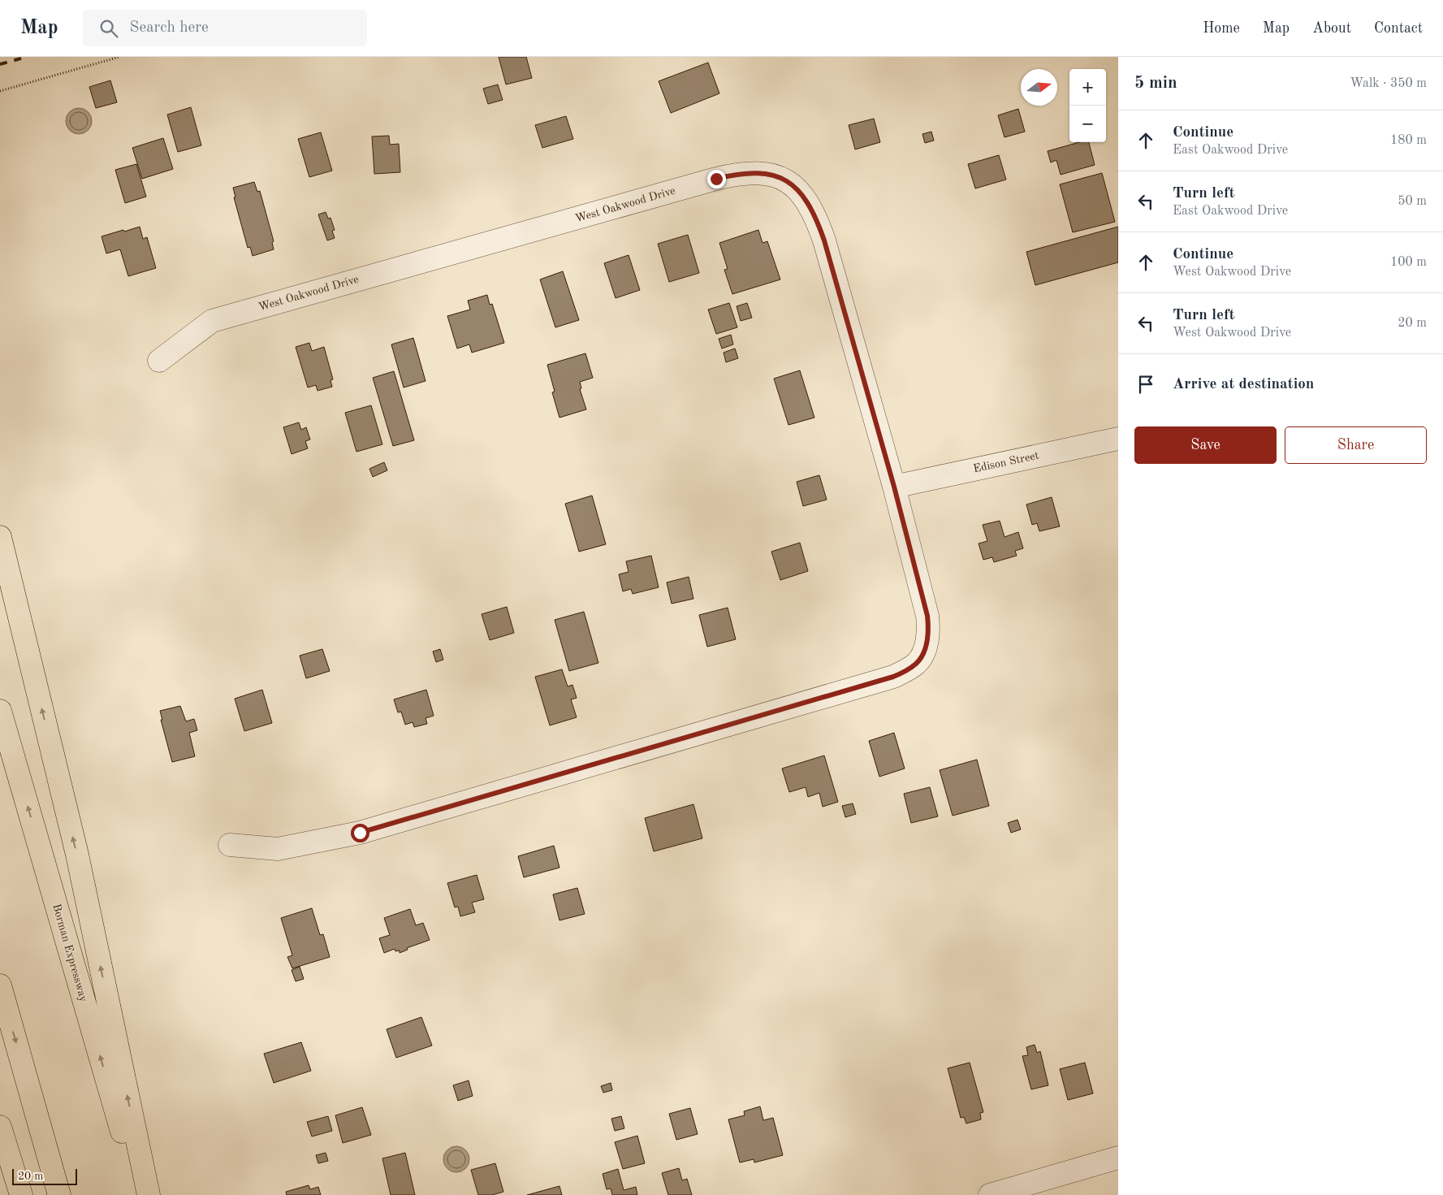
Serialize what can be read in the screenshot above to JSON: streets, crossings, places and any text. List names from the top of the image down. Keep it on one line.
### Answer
{"streets":{"highway":["Borman Expressway"],"street":["West Oakwood Drive","Edison Street"]},"crossings":[["West Oakwood Drive","Edison Street"]],"scale_bar":"20 m","north":"right","page":{"header":"Map","search":"Search here","nav":["Home","Map","About","Contact"],"heading":["5 min","Walk · 350 m"],"map_buttons":["+","−"],"list":[["Continue","East Oakwood Drive","180 m"],["Turn left","East Oakwood Drive","50 m"],["Continue","West Oakwood Drive","100 m"],["Turn left","West Oakwood Drive","20 m"],"Arrive at destination"],"buttons":["Save","Share"],"scale":"20 m"}}
